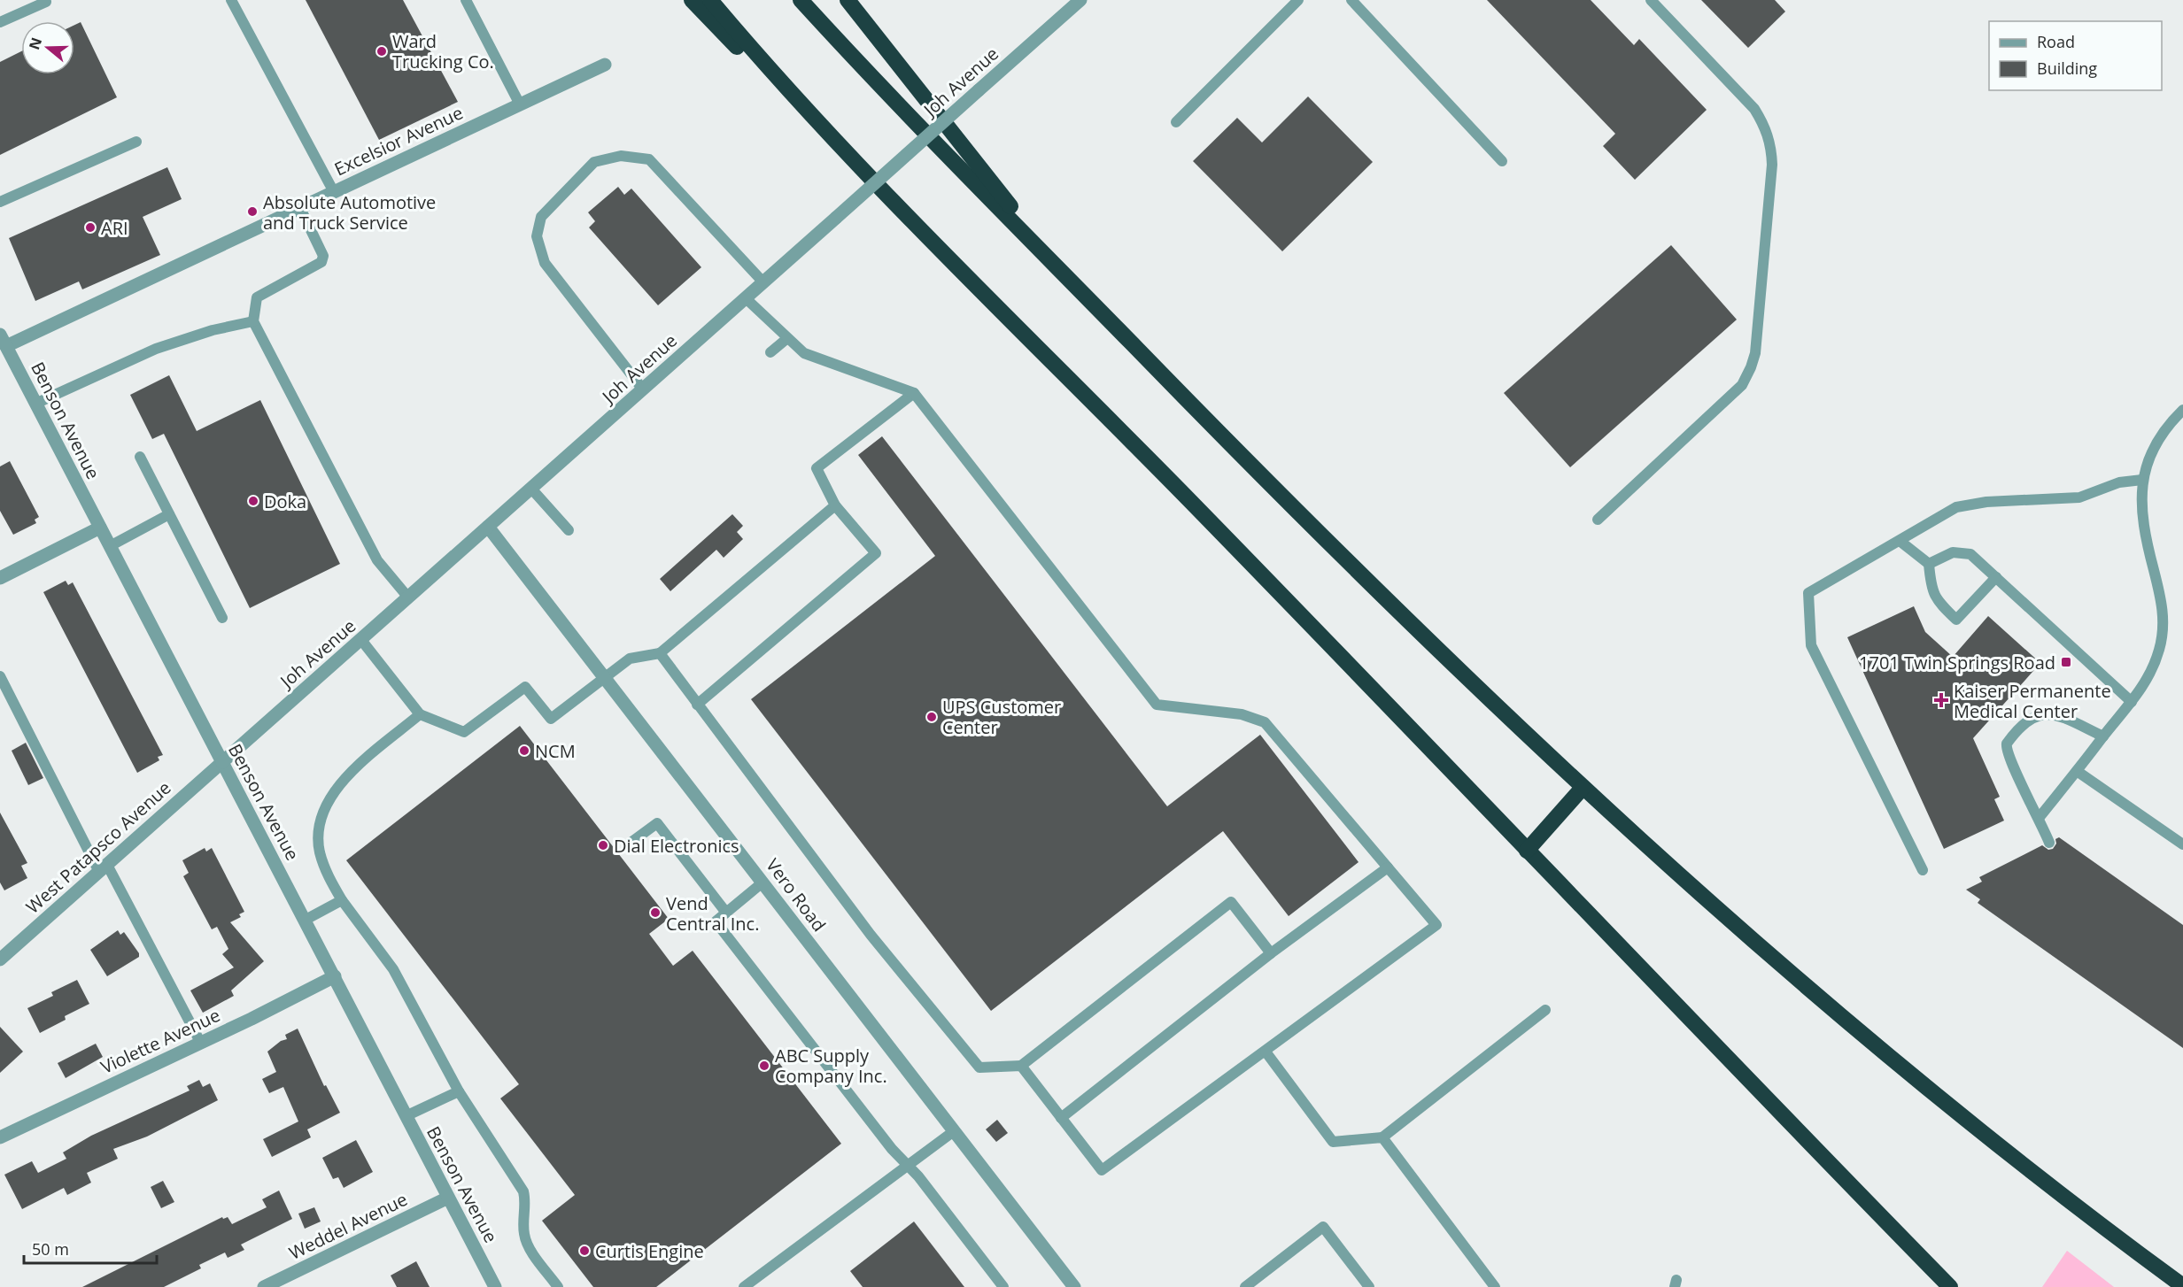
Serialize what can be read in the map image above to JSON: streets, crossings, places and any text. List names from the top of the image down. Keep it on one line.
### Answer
{"streets":{"street":["Joh Avenue","Excelsior Avenue","Benson Avenue","West Patapsco Avenue","Vero Road","Violette Avenue","Weddel Avenue"]},"crossings":[["Joh Avenue","Benson Avenue"],["Joh Avenue","West Patapsco Avenue"],["Joh Avenue","Vero Road"],["Excelsior Avenue","Benson Avenue"],["Benson Avenue","West Patapsco Avenue"],["Benson Avenue","Violette Avenue"],["Benson Avenue","Weddel Avenue"]],"places":{"other":["Ward Trucking Co.","Absolute Automotive and Truck Service","ARI","Doka","UPS Customer Center","NCM","Dial Electronics","Vend Central Inc.","ABC Supply Company Inc.","Curtis Engine"],"transit":["1701 Twin Springs Road"],"health":["Kaiser Permanente Medical Center"]},"legend":["Road","Building"],"scale_bar":"50 m","north":"left"}
